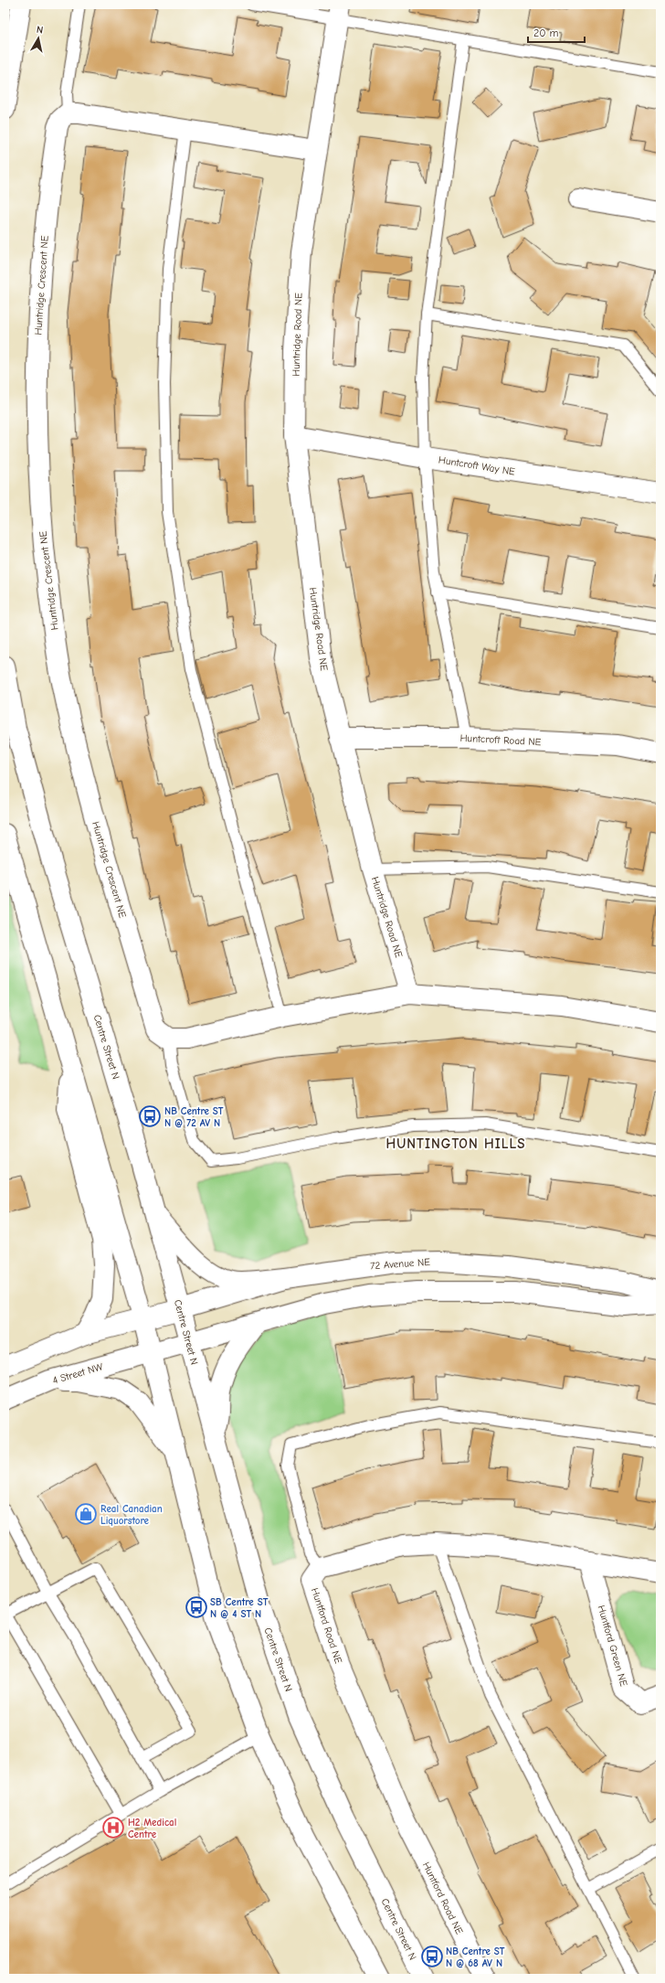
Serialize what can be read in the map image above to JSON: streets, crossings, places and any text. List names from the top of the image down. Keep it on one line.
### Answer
{"streets":{"street":["Huntridge Crescent NE","Huntridge Road NE","Huntcroft Way NE","Huntcroft Road NE","Centre Street N","72 Avenue NE","4 Street NW","Huntford Road NE","Huntford Green NE"]},"crossings":[["Huntridge Road NE","Huntcroft Way NE"],["Huntridge Road NE","Huntcroft Road NE"],["Centre Street N","72 Avenue NE"]],"districts":["HUNTINGTON HILLS"],"places":{"bus stop":["NB Centre ST N @ 72 AV N","SB Centre ST N @ 4 ST N","NB Centre ST N @ 68 AV N"],"shop":["Real Canadian Liquorstore"],"hospital":["H2 Medical Centre"]},"scale_bar":"20 m","north":"top"}
